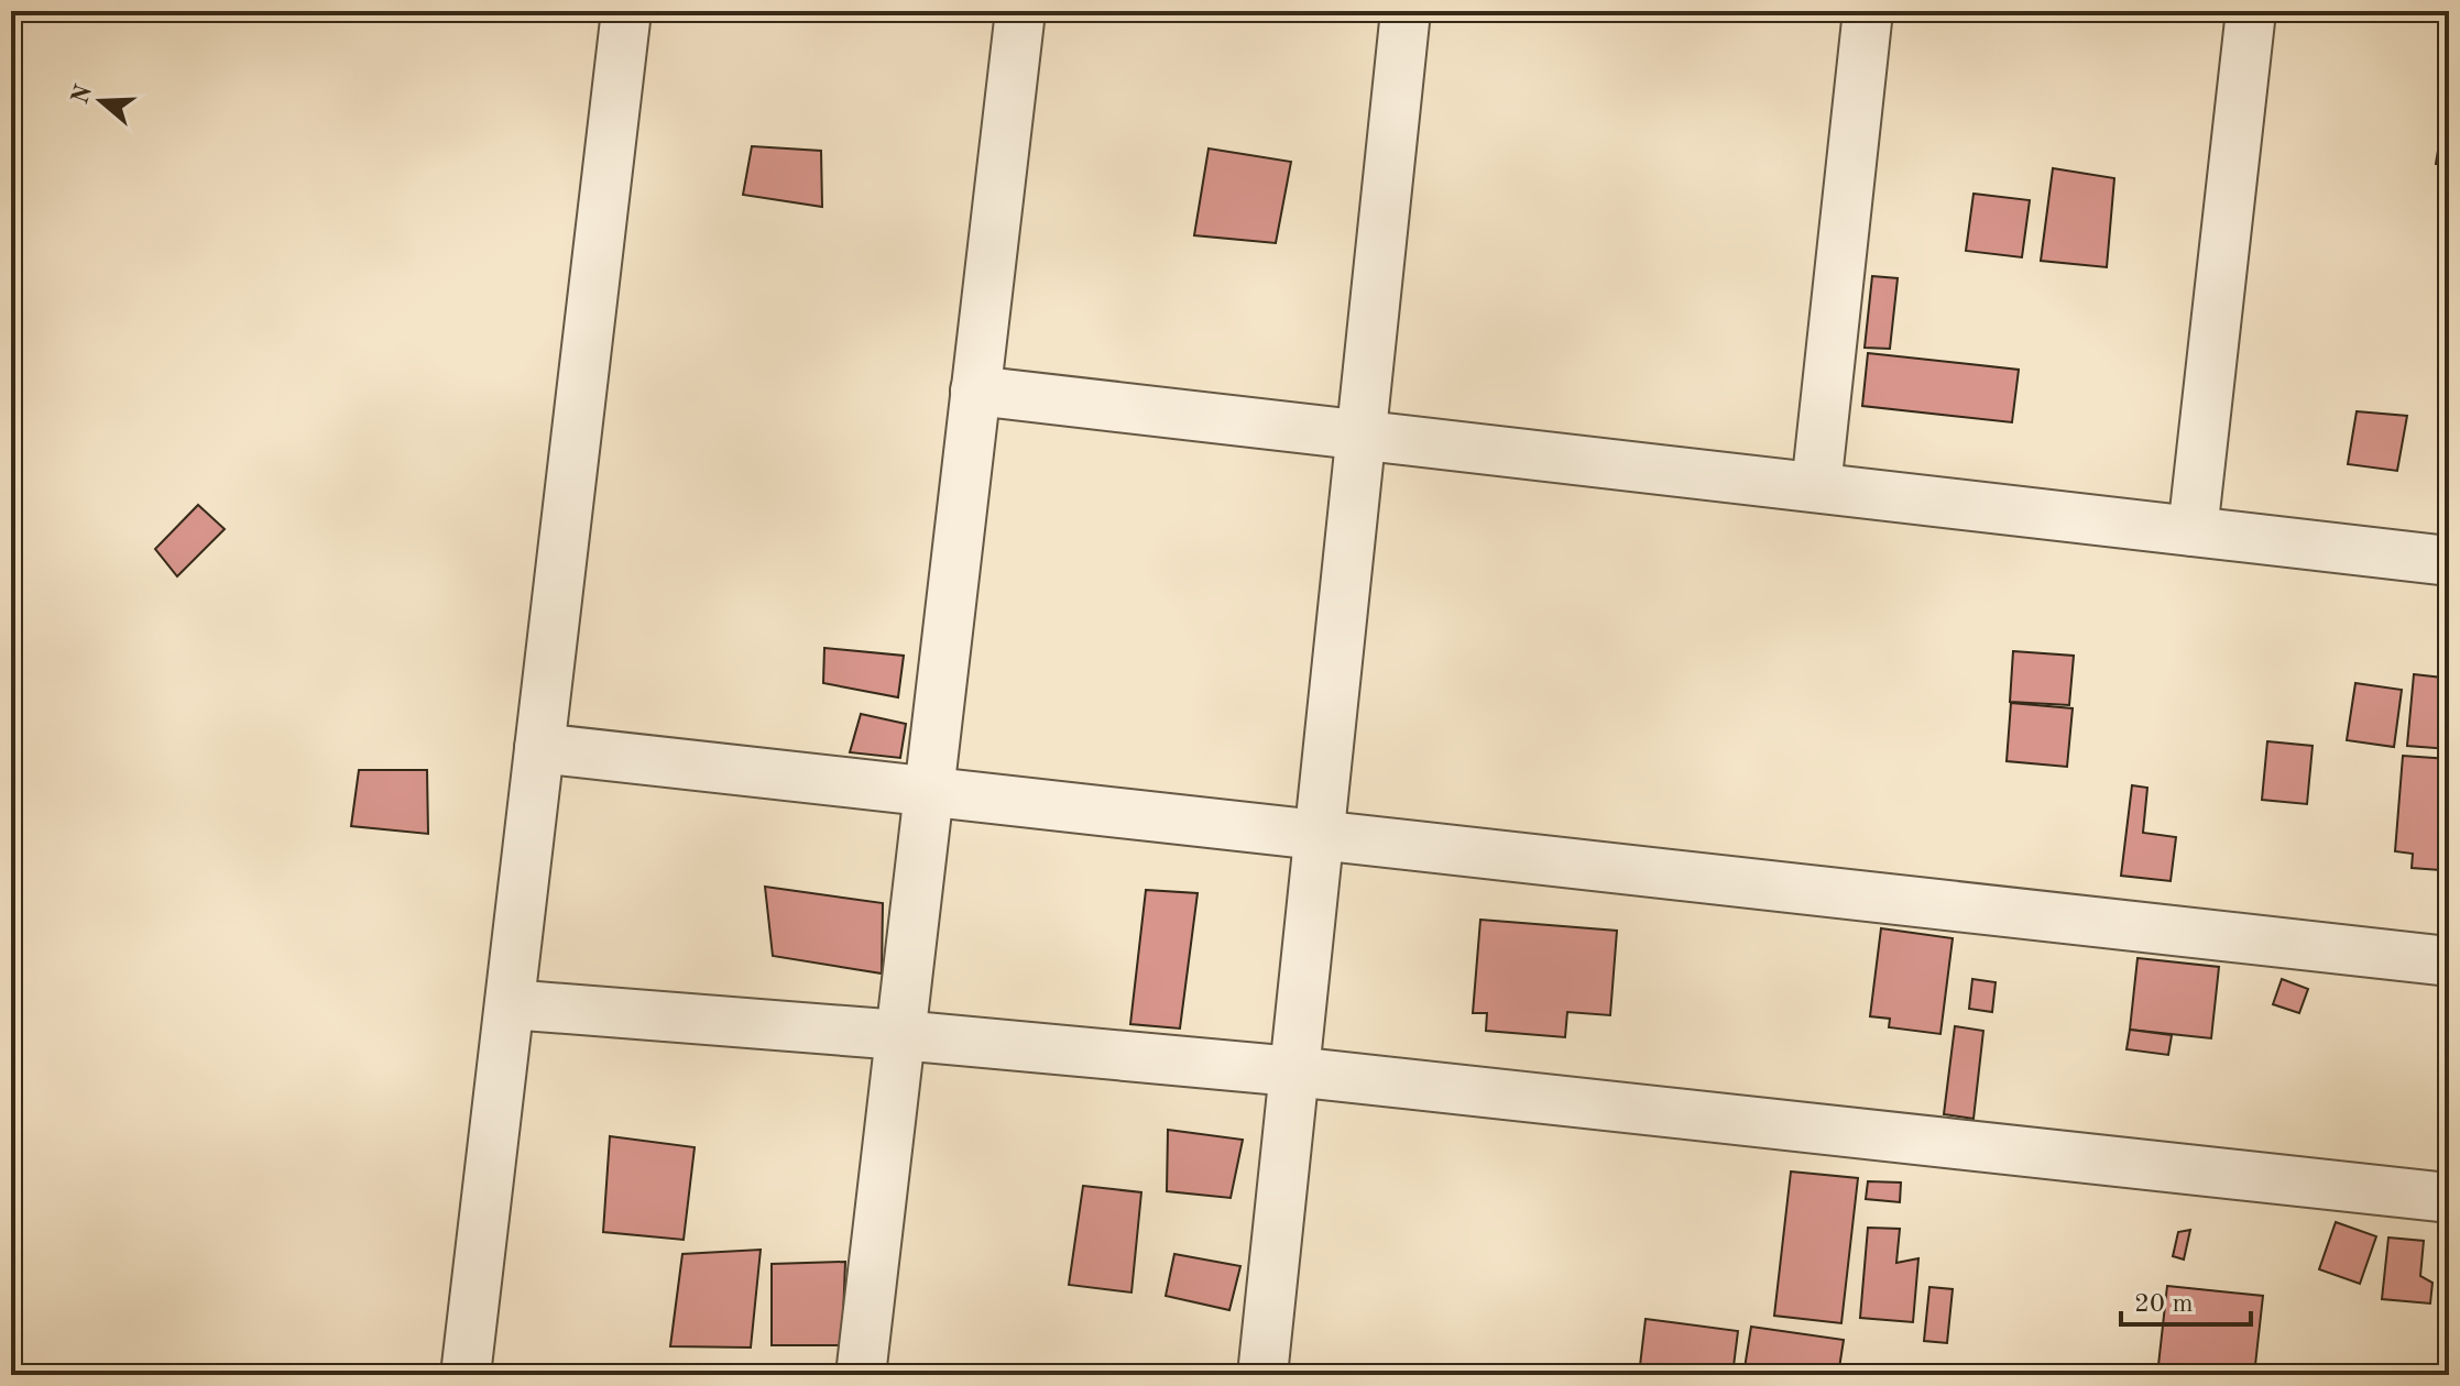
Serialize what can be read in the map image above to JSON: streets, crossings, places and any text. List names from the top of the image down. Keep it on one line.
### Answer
{"scale_bar":"20 m","north":"left"}
